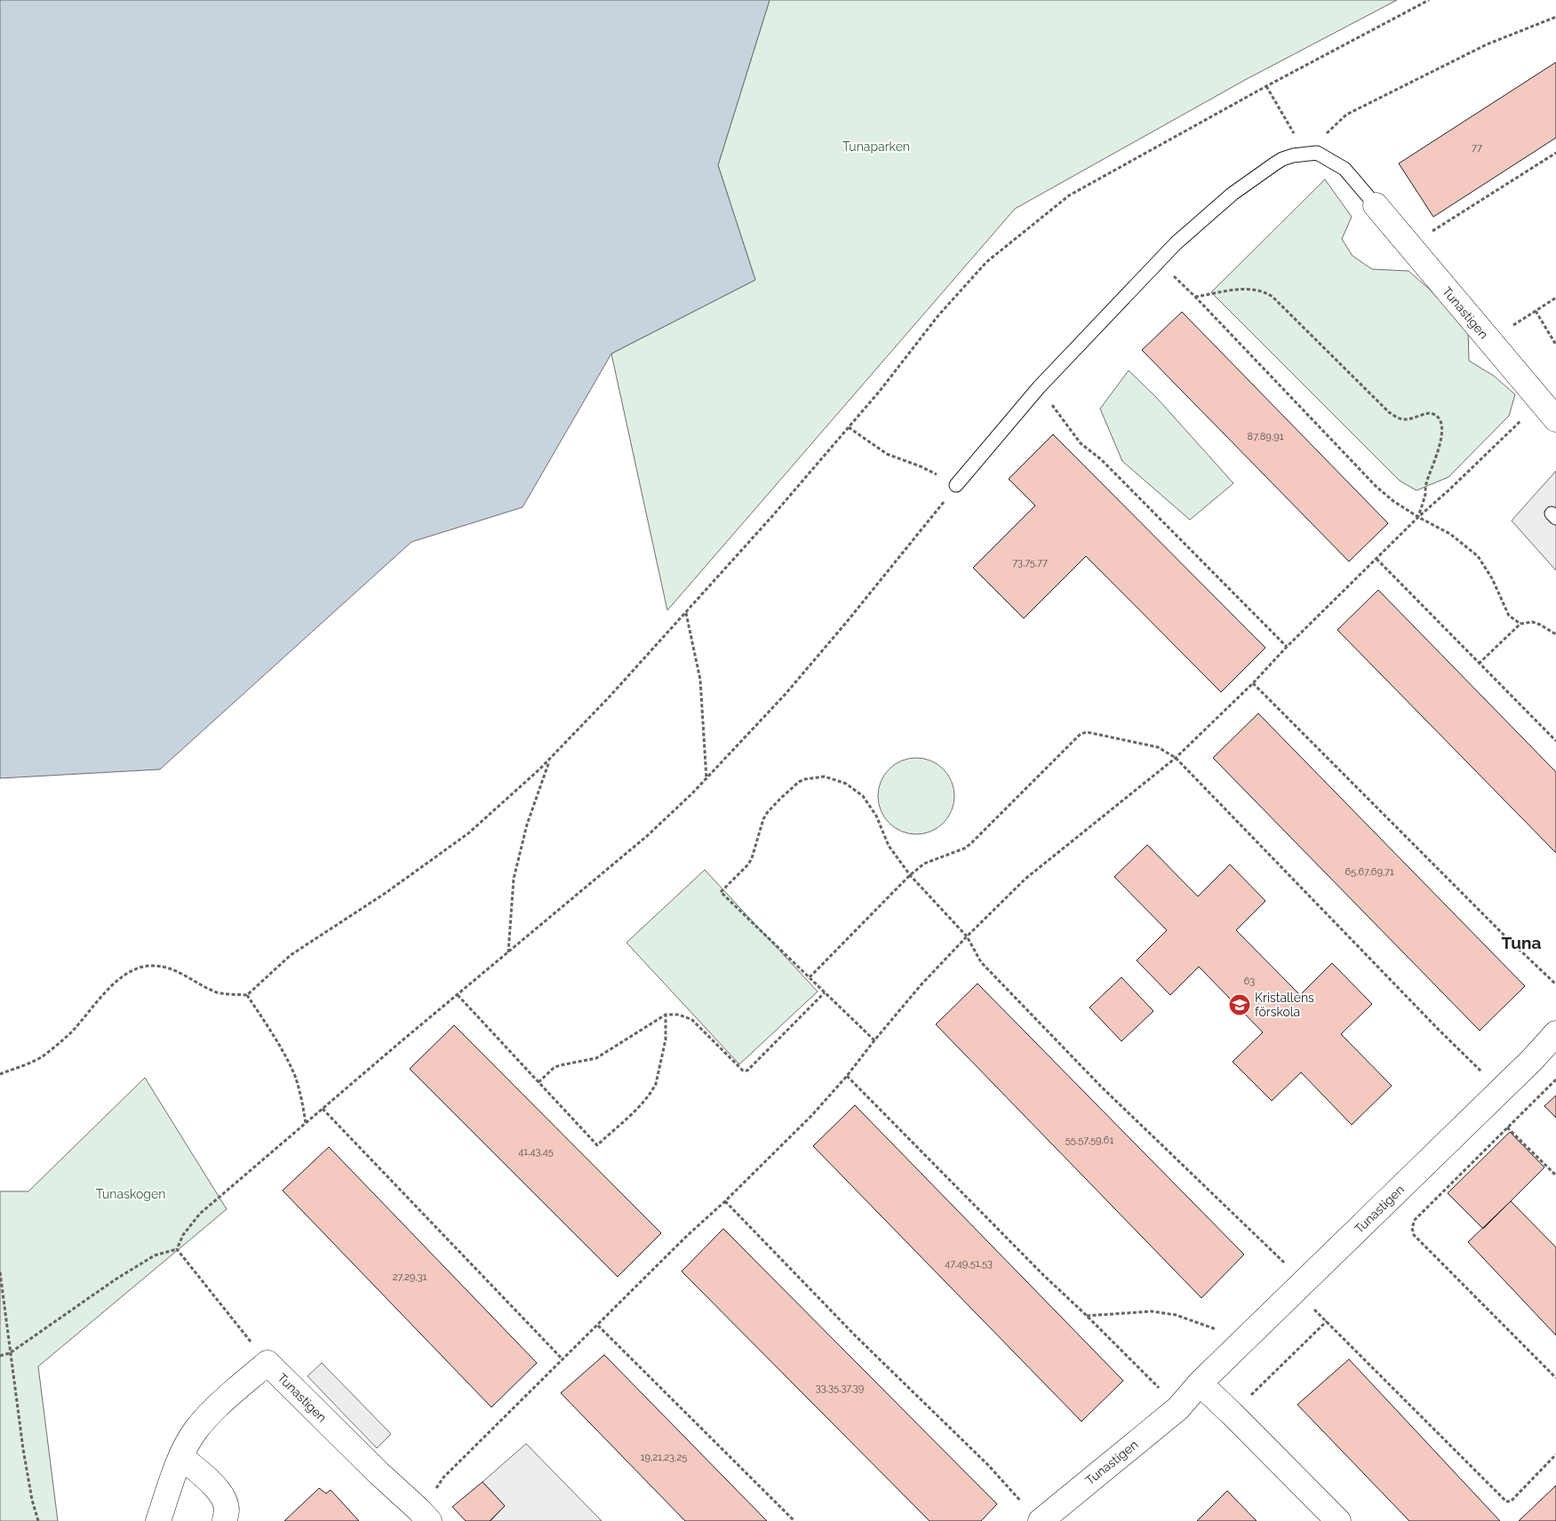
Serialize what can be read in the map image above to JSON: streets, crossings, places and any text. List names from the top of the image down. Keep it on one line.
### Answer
{"streets":{"street":["Tunastigen"]},"districts":["Tuna"],"parks":["Tunaparken","Tunaskogen"],"places":{"school or university":["Kristallens förskola"]},"house_numbers":["77","87,89,91","73,75,77","65,67,69,71","63","55,57,59,61","41,43,45","47,49,51,53","27,29,31","33,35,37,39","19,21,23,25"]}
